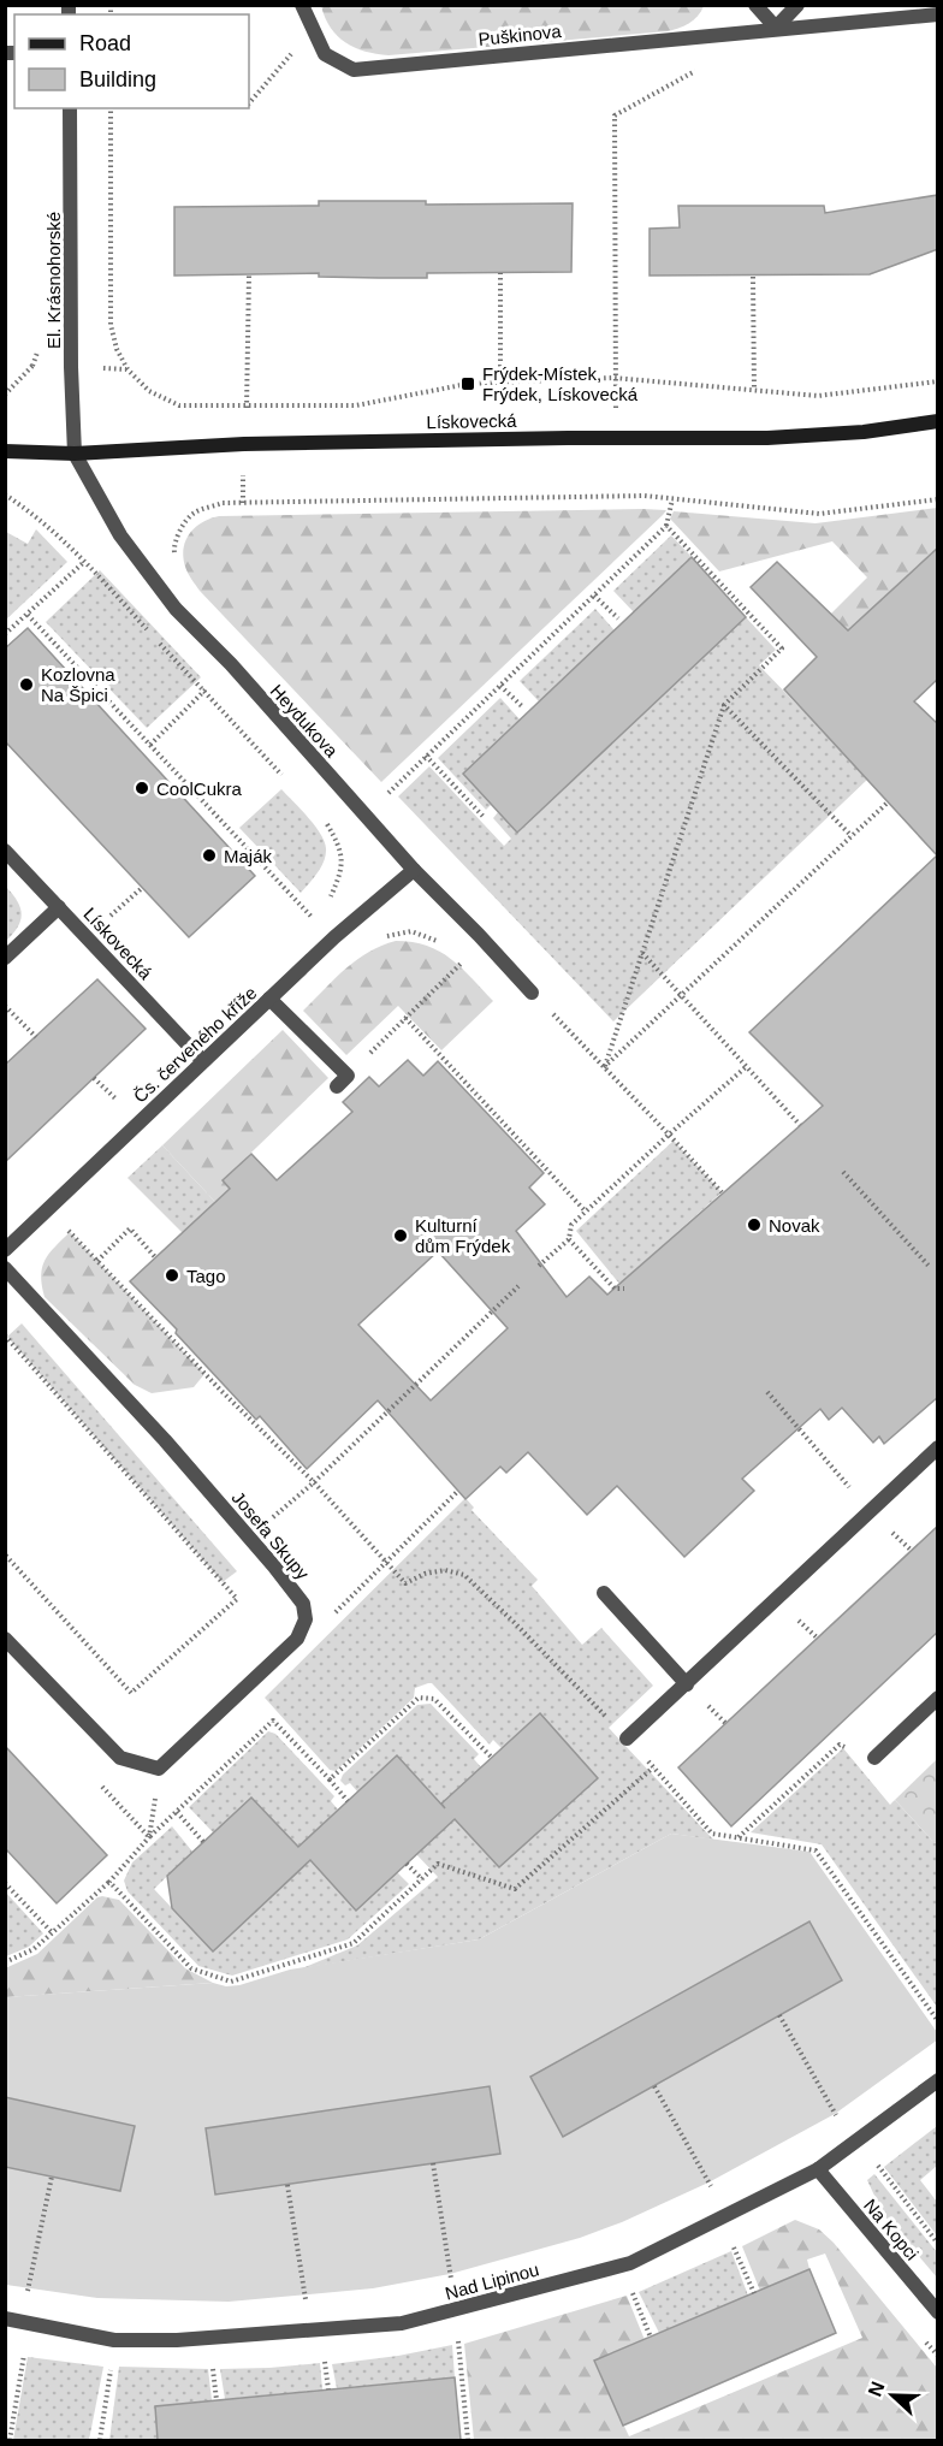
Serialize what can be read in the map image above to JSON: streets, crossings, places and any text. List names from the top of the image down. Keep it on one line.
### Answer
{"streets":{"main road":["Lískovecká"],"street":["Puškinova","El. Krásnohorské","Heydukova","Čs. červeného kříže","Josefa Skupy","Na Kopci","Nad Lipinou"]},"crossings":[["El. Krásnohorské","Lískovecká"],["El. Krásnohorské","Heydukova"],["Lískovecká","Heydukova"],["Lískovecká","Čs. červeného kříže"],["Heydukova","Čs. červeného kříže"],["Na Kopci","Nad Lipinou"]],"places":{"transit":["Frýdek-Místek, Frýdek, Lískovecká"],"other":["Kozlovna Na Špici","CoolCukra","Maják","Novak","Kulturní dům Frýdek","Tago"]},"legend":["Road","Building"],"north":"left"}
